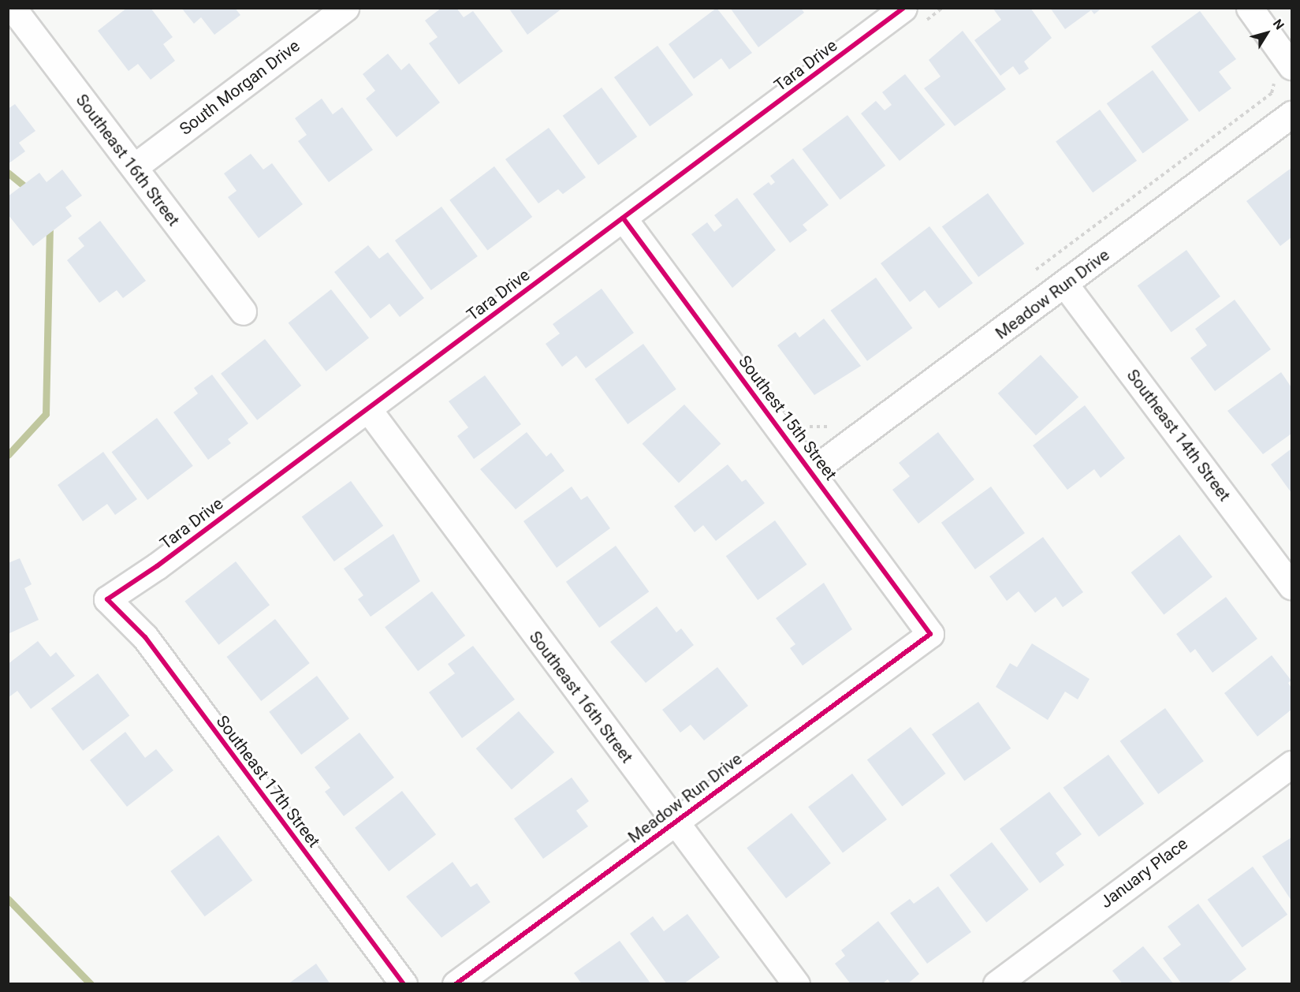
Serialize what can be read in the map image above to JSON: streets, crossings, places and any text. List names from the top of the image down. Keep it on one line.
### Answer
{"streets":{"street":["Tara Drive","South Morgan Drive","Southeast 16th Street","Meadow Run Drive","Southest 15th Street","Southeast 14th Street","Southeast 17th Street","January Place"]},"crossings":[["Tara Drive","Southeast 16th Street"],["Tara Drive","Southest 15th Street"],["Tara Drive","Southeast 17th Street"],["South Morgan Drive","Southeast 16th Street"],["Southeast 16th Street","Meadow Run Drive"],["Meadow Run Drive","Southest 15th Street"],["Meadow Run Drive","Southeast 14th Street"]],"north":"top right"}
